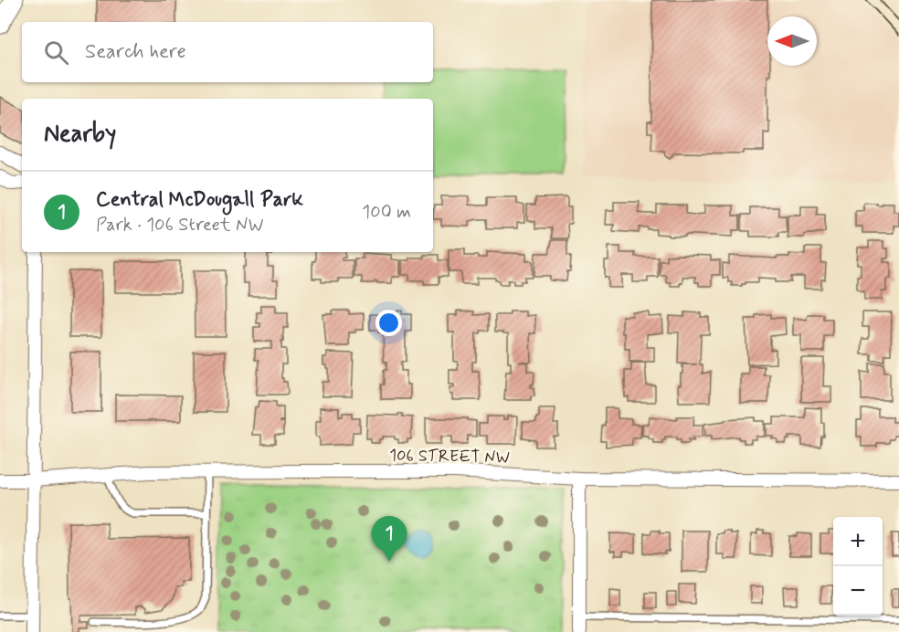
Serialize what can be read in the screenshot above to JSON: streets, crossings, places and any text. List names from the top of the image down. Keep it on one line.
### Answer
{"streets":{"street":["106 STREET NW"]},"north":"left","page":{"search":"Search here","heading":"Nearby","list":[{"mark":"1","name":"Central McDougall Park","note":"Park · 106 Street NW","value":"100 m"}],"pins":"1","map_buttons":["+","−"]}}
